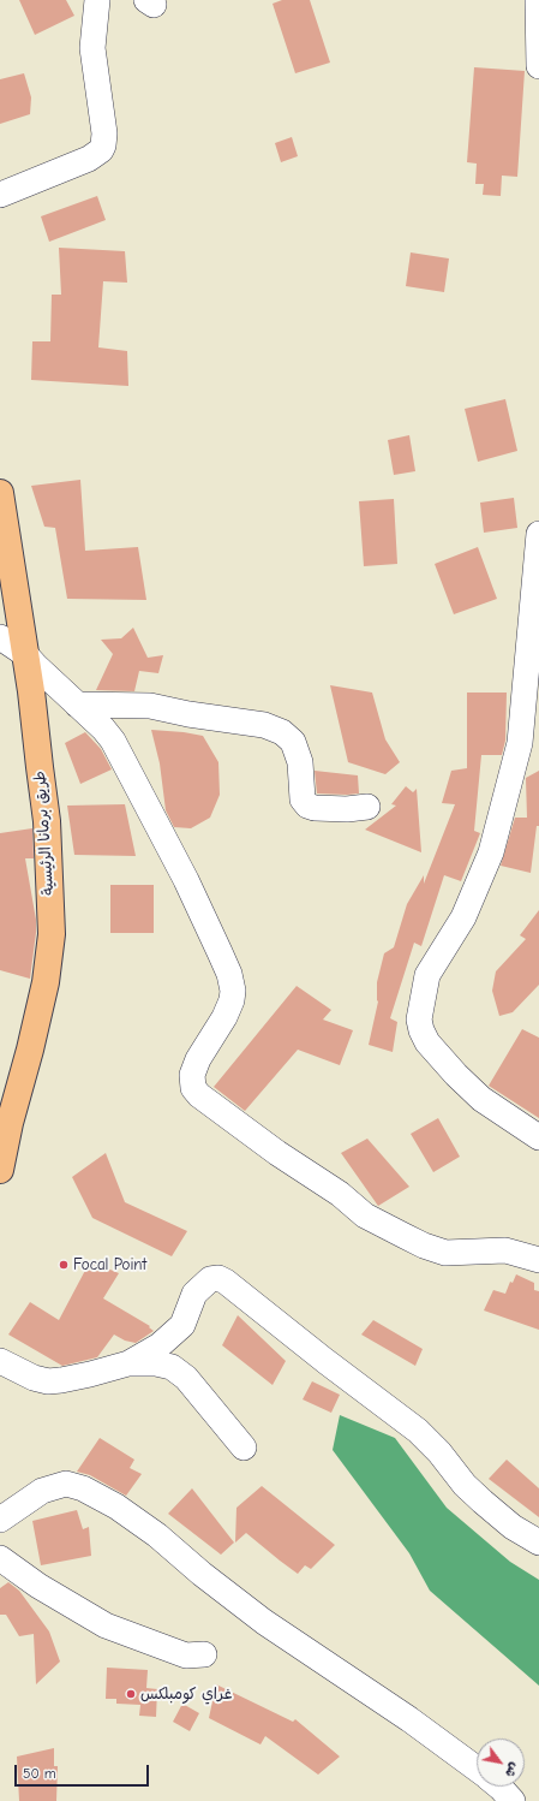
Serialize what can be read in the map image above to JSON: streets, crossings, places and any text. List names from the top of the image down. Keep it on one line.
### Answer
{"streets":{"main road":["طريق برمانا الرئيسية"]},"places":["Focal Point","غراي كومبلكس"],"scale_bar":"50 m","north":"bottom right"}
